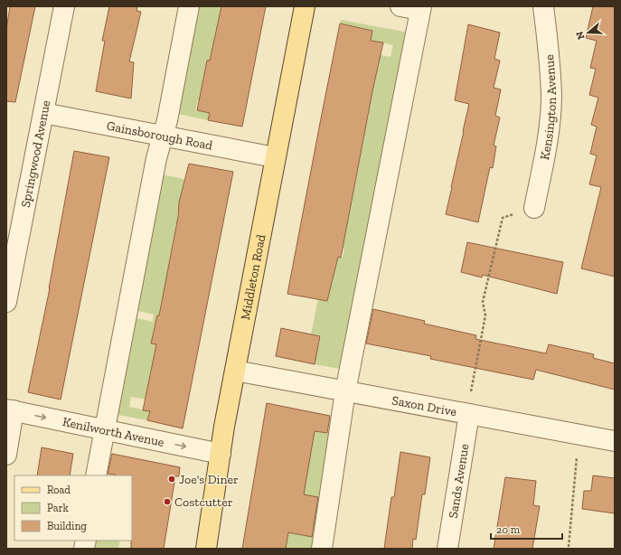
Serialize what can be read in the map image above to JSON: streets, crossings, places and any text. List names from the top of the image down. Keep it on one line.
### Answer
{"streets":{"main road":["Middleton Road"],"street":["Kensington Avenue","Gainsborough Road","Springwood Avenue","Saxon Drive","Kenilworth Avenue","Sands Avenue"]},"crossings":[["Gainsborough Road","Springwood Avenue"],["Gainsborough Road","Middleton Road"],["Middleton Road","Saxon Drive"],["Middleton Road","Kenilworth Avenue"],["Saxon Drive","Sands Avenue"]],"one_way":["Kenilworth Avenue"],"places":["Joe's Diner","Costcutter"],"legend":["Road","Park","Building"],"scale_bar":"20 m","north":"left"}
